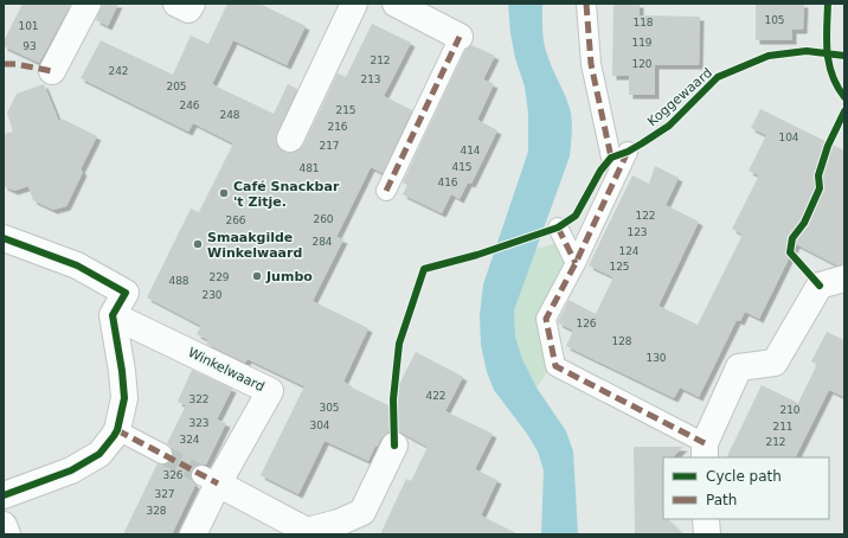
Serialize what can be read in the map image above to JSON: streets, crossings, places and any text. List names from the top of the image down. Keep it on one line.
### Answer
{"streets":{"street":["Winkelwaard"],"cycle path":["Koggewaard"]},"places":["Café Snackbar 't Zitje.","Smaakgilde Winkelwaard","Jumbo"],"house_numbers":["105","118","101","119","93","212","120","242","213","205","246","215","248","216","104","217","414","415","481","416","122","260","266","123","284","124","125","229","488","230","126","128","130","422","322","305","210","323","304","211","324","212","326","327","328"],"legend":["Cycle path","Path"]}
